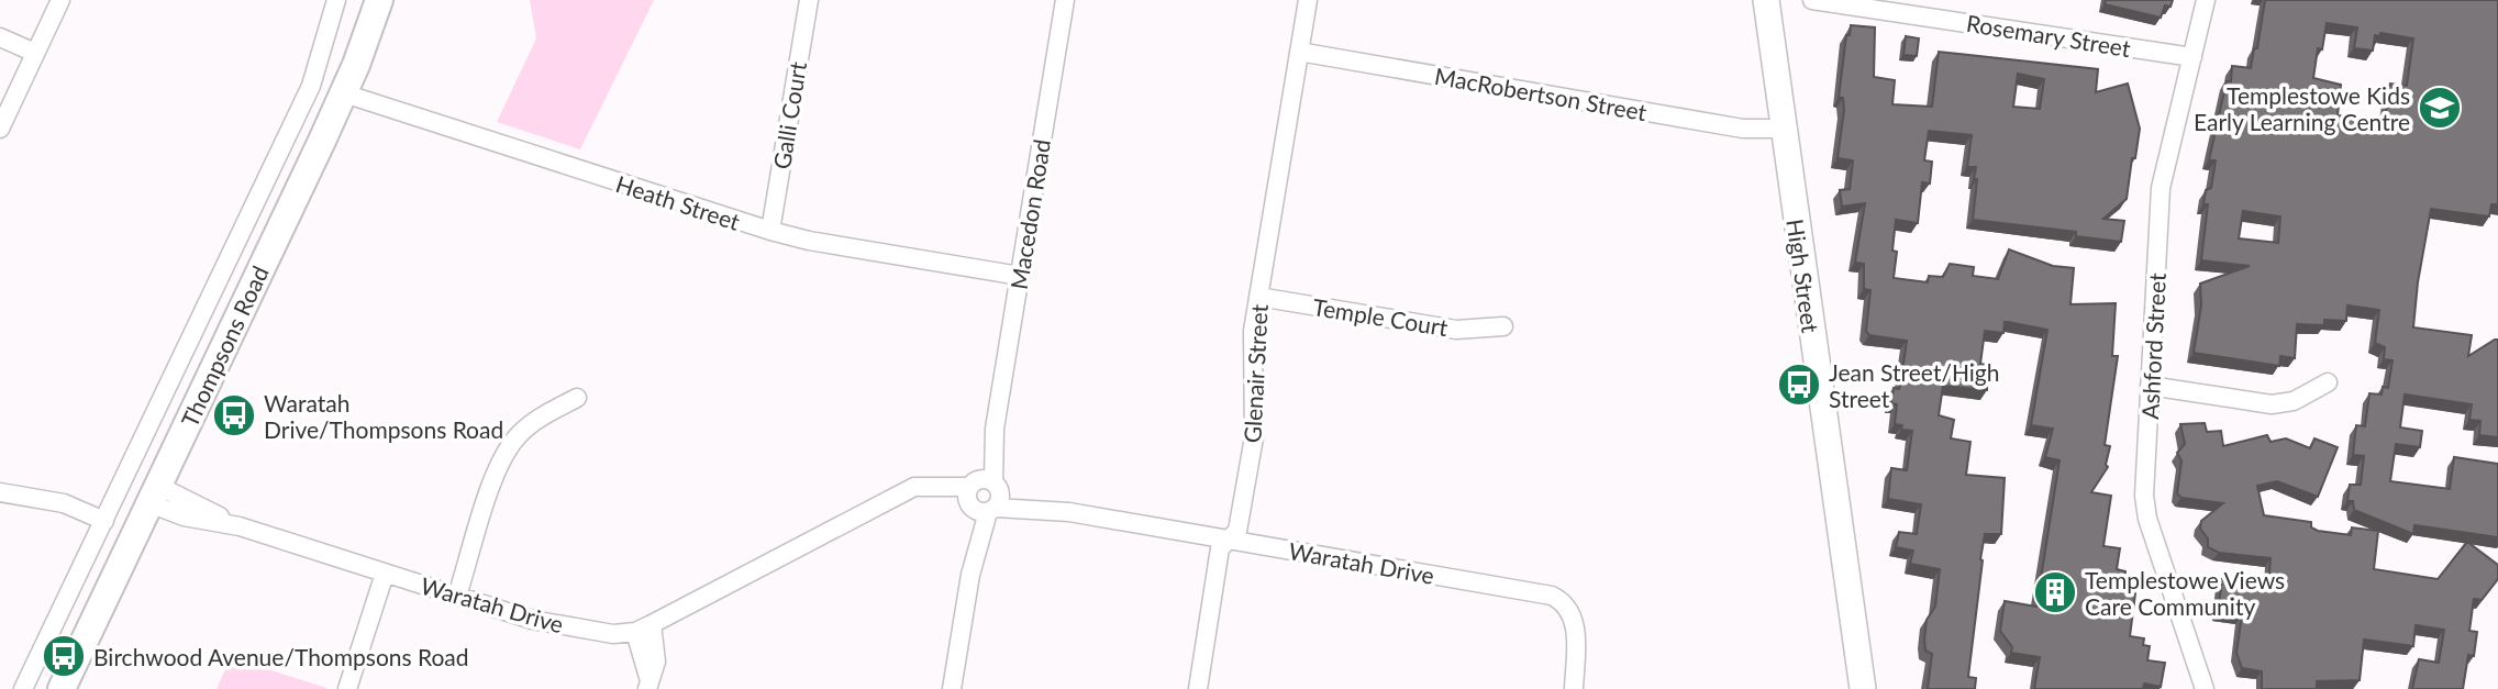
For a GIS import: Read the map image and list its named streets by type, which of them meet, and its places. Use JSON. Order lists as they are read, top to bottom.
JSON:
{
  "streets": {
    "main road": ["High Street", "Thompsons Road"],
    "street": [
      "Rosemary Street",
      "MacRobertson Street",
      "Galli Court",
      "Heath Street",
      "Macedon Road",
      "Temple Court",
      "Ashford Street",
      "Glenair Street",
      "Waratah Drive"
    ]
  },
  "crossings": [
    ["Rosemary Street", "Ashford Street"],
    ["MacRobertson Street", "High Street"],
    ["MacRobertson Street", "Glenair Street"],
    ["Galli Court", "Heath Street"],
    ["Heath Street", "Macedon Road"],
    ["Heath Street", "Thompsons Road"],
    ["Macedon Road", "Waratah Drive"],
    ["Temple Court", "Glenair Street"],
    ["Thompsons Road", "Waratah Drive"],
    ["Glenair Street", "Waratah Drive"]
  ],
  "places": {
    "school or university": ["Templestowe Kids Early Learning Centre"],
    "bus stop": ["Jean Street/High Street", "Waratah Drive/Thompsons Road", "Birchwood Avenue/Thompsons Road"],
    "building": ["Templestowe Views Care Community"]
  }
}
